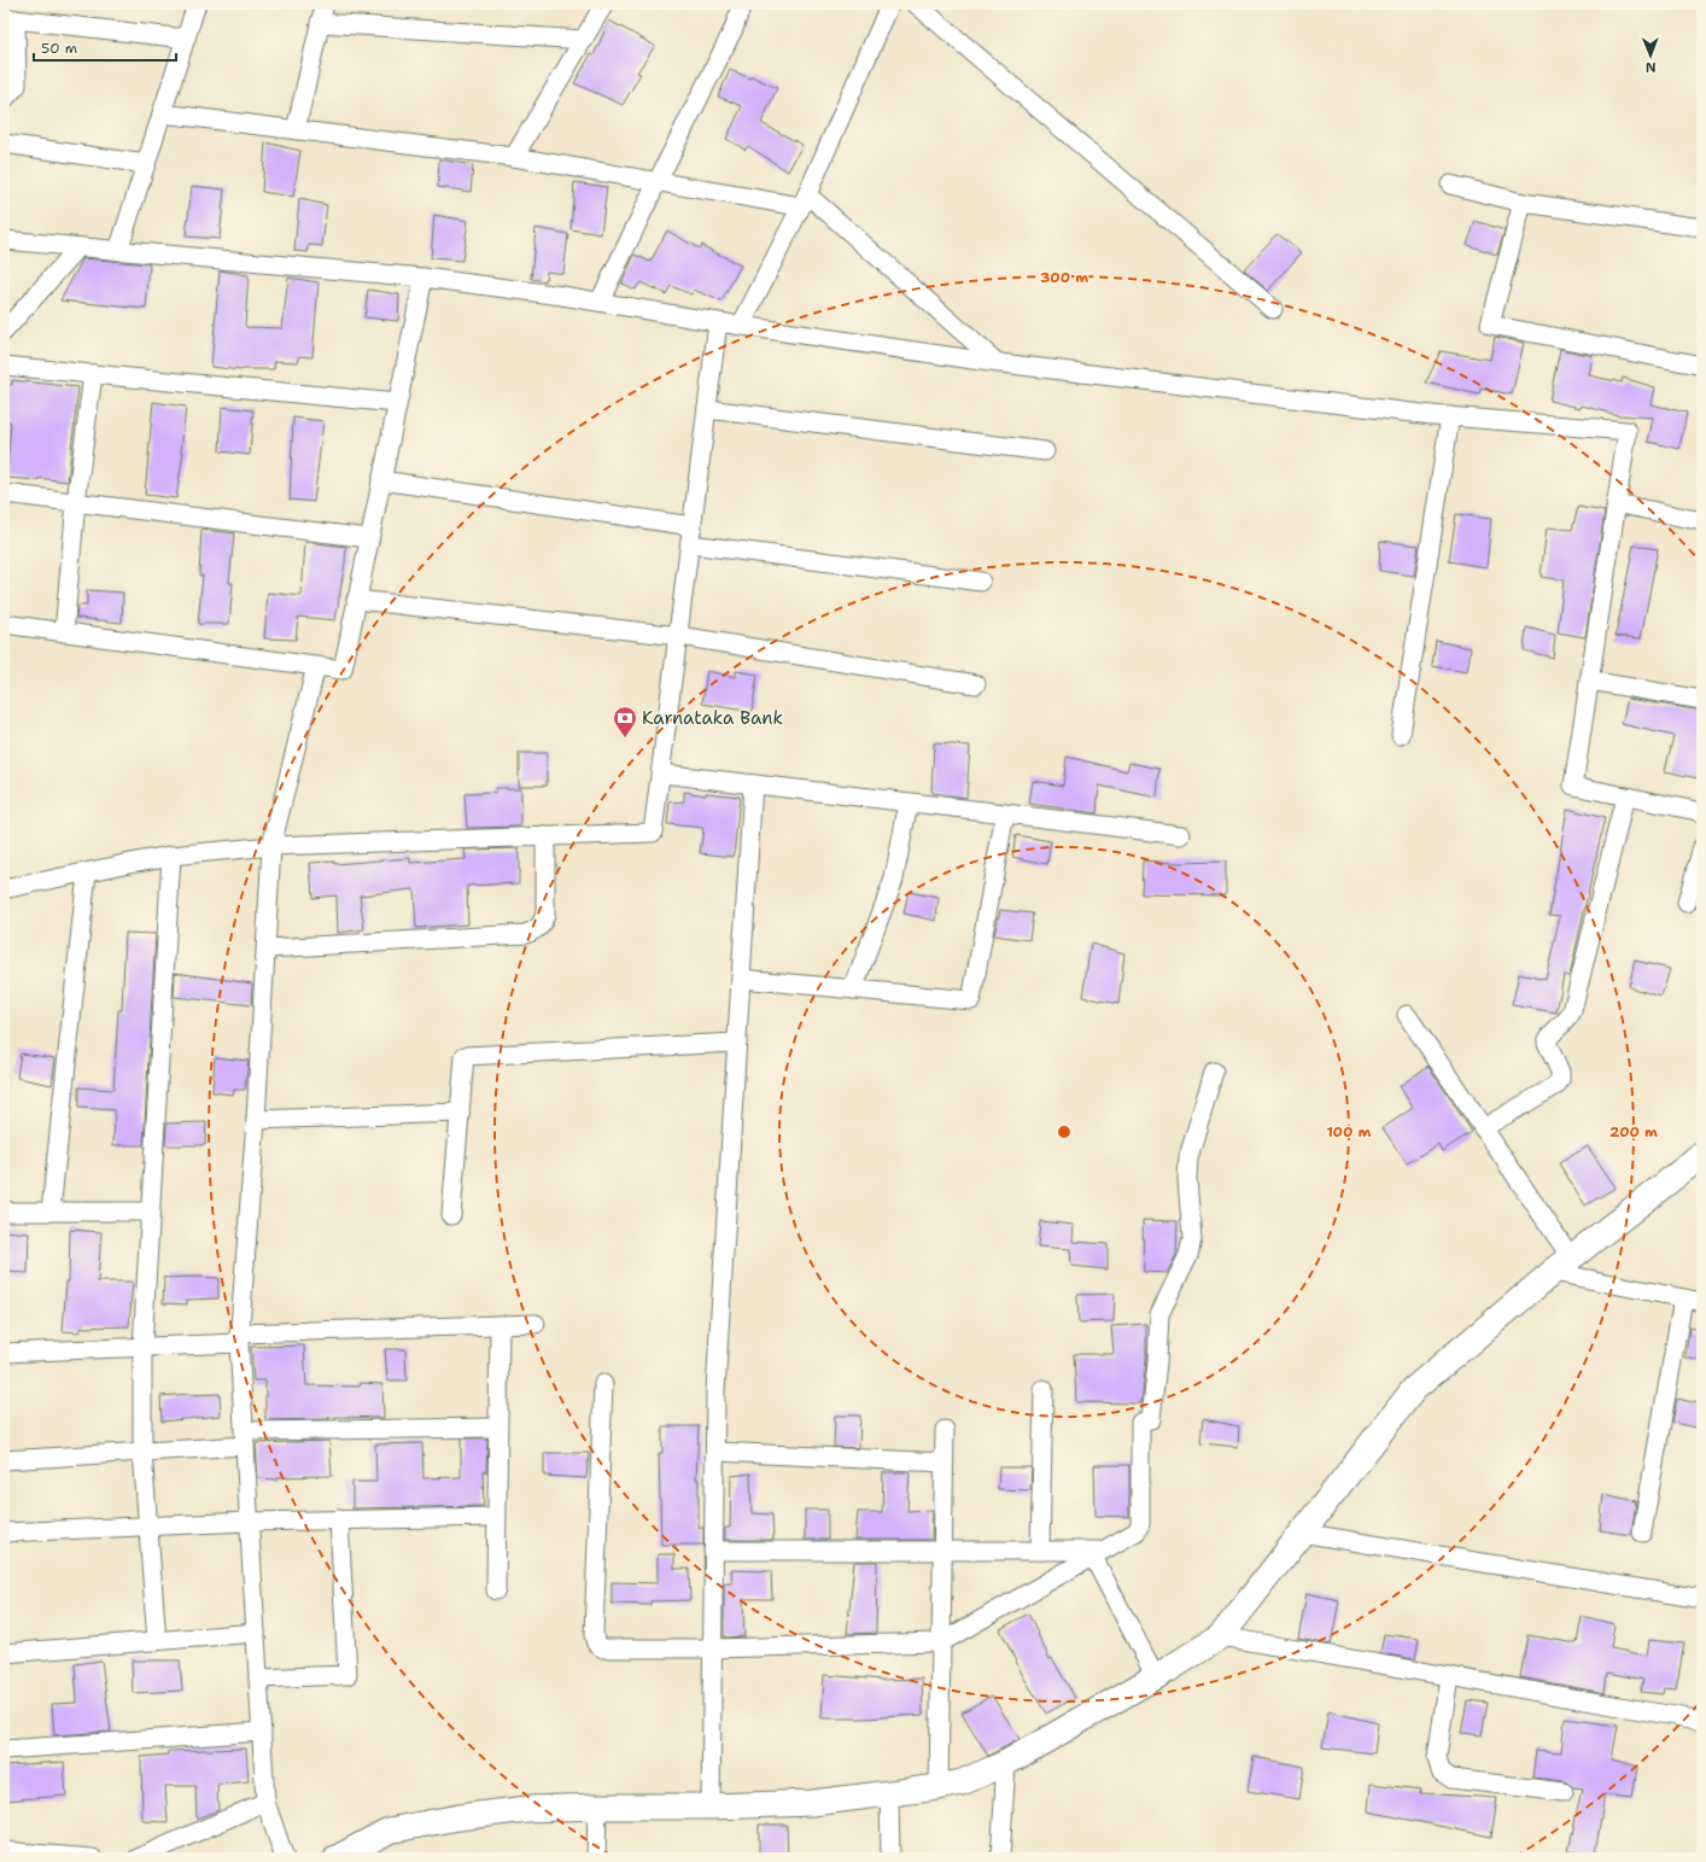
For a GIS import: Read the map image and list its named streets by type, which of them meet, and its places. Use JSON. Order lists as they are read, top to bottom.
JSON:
{
  "places": {
    "bank": ["Karnataka Bank"]
  },
  "scale_bar": "50 m",
  "north": "bottom",
  "rings": ["300 m", "100 m", "200 m"]
}
